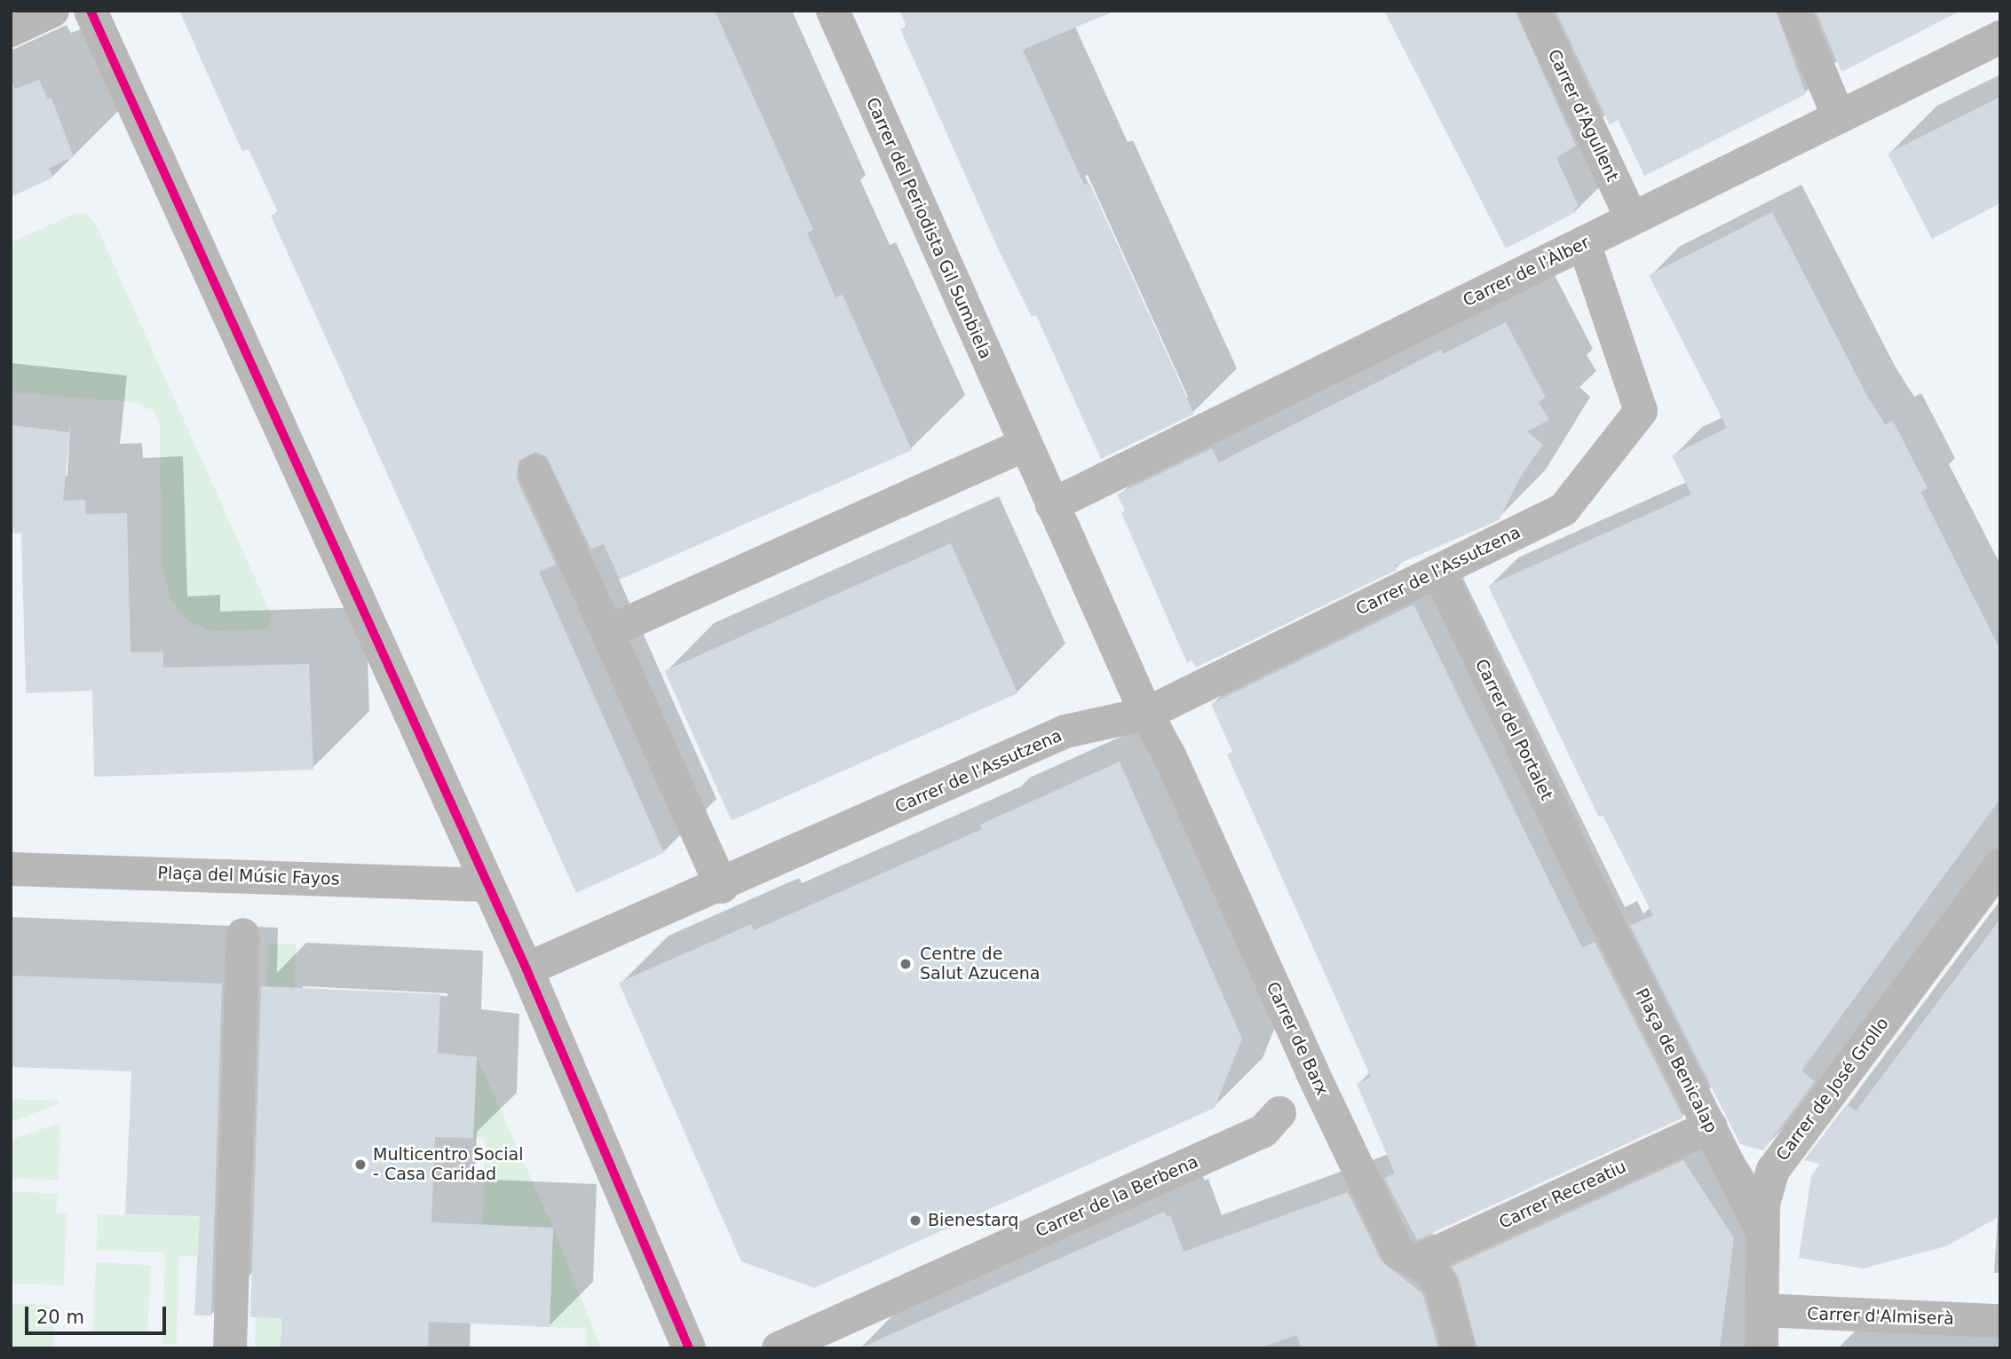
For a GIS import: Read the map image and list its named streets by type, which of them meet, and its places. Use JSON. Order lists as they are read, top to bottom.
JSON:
{
  "streets": {
    "street": [
      "Carrer d'Agullent",
      "Carrer del Periodista Gil Sumbiela",
      "Carrer de l'Àlber",
      "Carrer de l'Assutzena",
      "Carrer del Portalet",
      "Plaça del Músic Fayos",
      "Carrer de Barx",
      "Plaça de Benicalap",
      "Carrer de José Grollo",
      "Carrer Recreatiu",
      "Carrer de la Berbena",
      "Carrer d'Almiserà"
    ]
  },
  "crossings": [
    ["Carrer d'Agullent", "Carrer de l'Àlber"],
    ["Carrer del Periodista Gil Sumbiela", "Carrer de l'Àlber"],
    ["Carrer del Periodista Gil Sumbiela", "Carrer de l'Assutzena"],
    ["Carrer del Periodista Gil Sumbiela", "Carrer de Barx"],
    ["Carrer de l'Àlber", "Carrer de l'Assutzena"],
    ["Carrer de l'Assutzena", "Carrer del Portalet"],
    ["Carrer de l'Assutzena", "Carrer de Barx"],
    ["Carrer del Portalet", "Plaça de Benicalap"],
    ["Carrer de Barx", "Carrer Recreatiu"],
    ["Plaça de Benicalap", "Carrer de José Grollo"],
    ["Plaça de Benicalap", "Carrer Recreatiu"],
    ["Carrer de José Grollo", "Carrer d'Almiserà"]
  ],
  "places": ["Centre de Salut Azucena", "Multicentro Social - Casa Caridad", "Bienestarq"],
  "scale_bar": "20 m"
}
